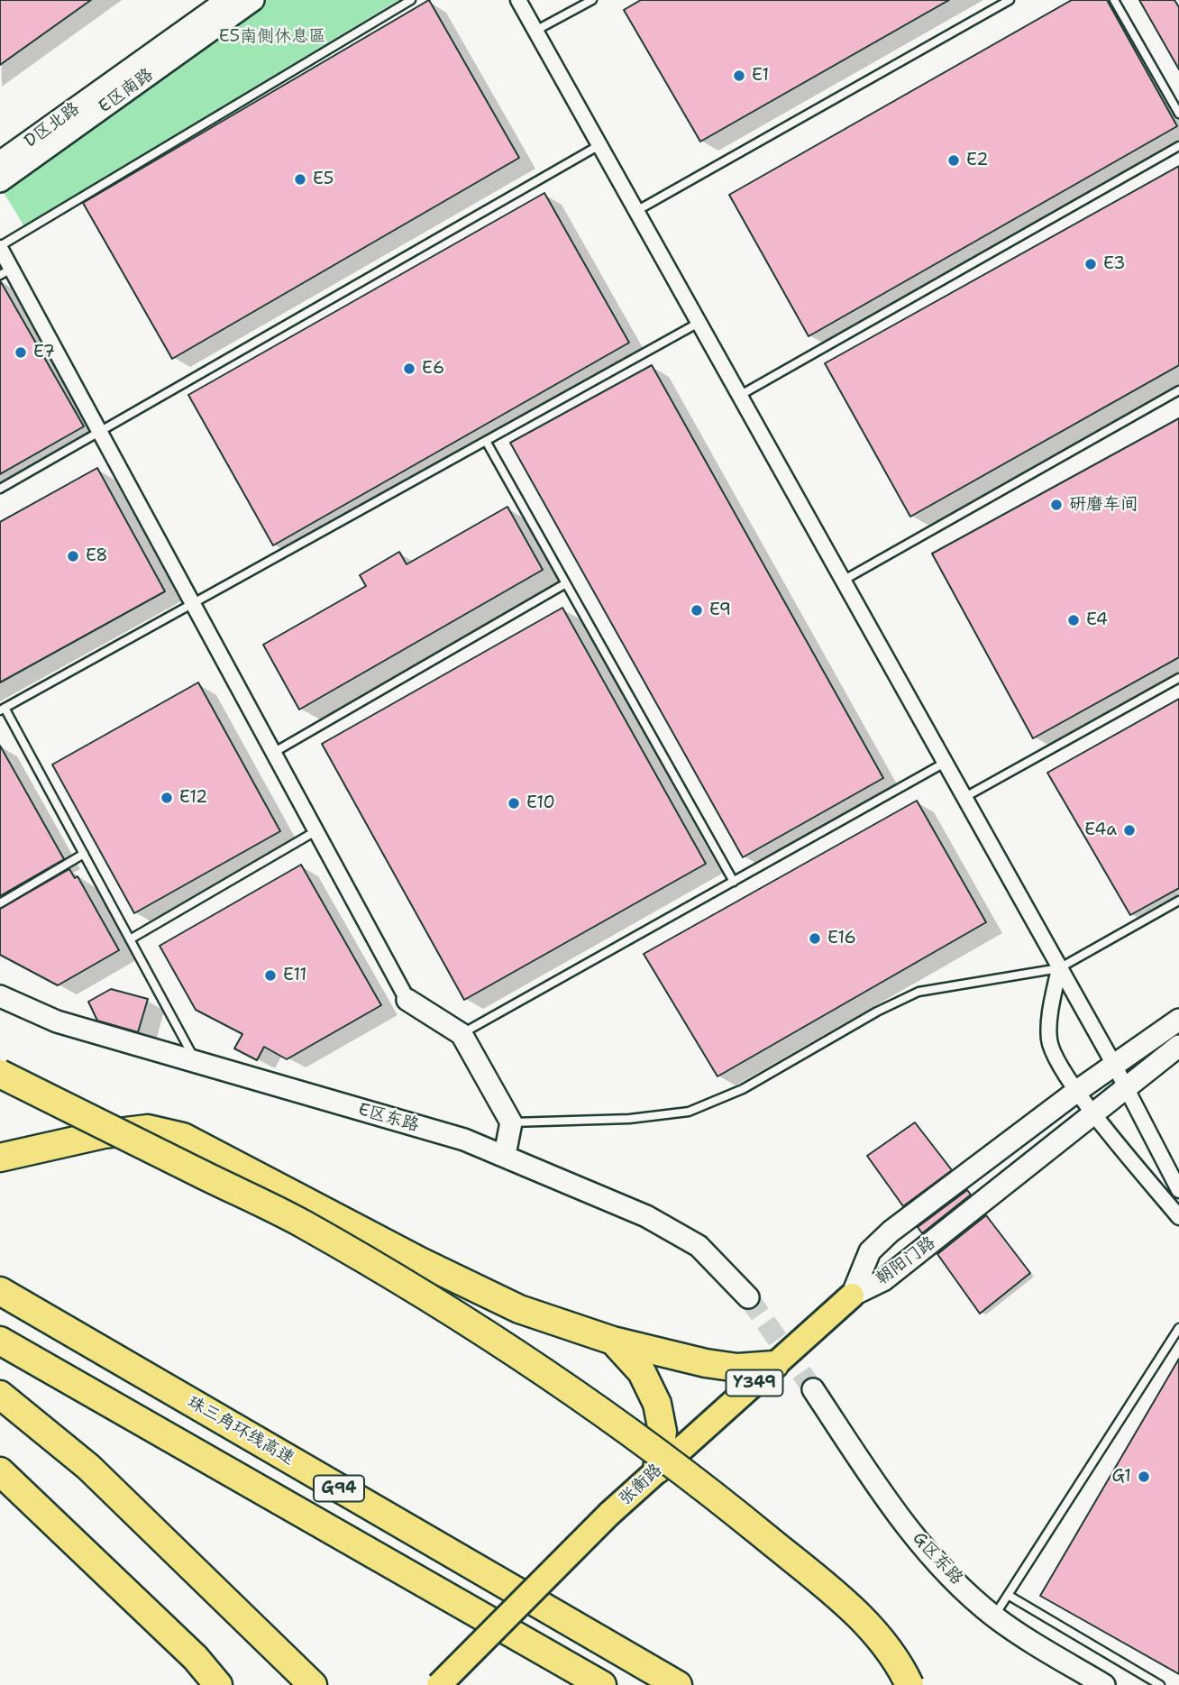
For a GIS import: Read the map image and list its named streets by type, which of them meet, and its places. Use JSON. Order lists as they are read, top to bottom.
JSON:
{
  "streets": {
    "highway": ["珠三角环线高速", "G94"],
    "main road": ["Y349", "张衡路"],
    "street": [
      "E区南路",
      "D区北路",
      "E区东路",
      "朝阳门路",
      "G区东路"
    ]
  },
  "crossings": [
    ["朝阳门路", "张衡路"]
  ],
  "parks": ["E5南側休息區"],
  "places": [
    "E1",
    "E2",
    "E5",
    "E3",
    "E7",
    "E6",
    "研磨车间",
    "E8",
    "E9",
    "E4",
    "E12",
    "E10",
    "E4a",
    "E16",
    "E11",
    "G1"
  ]
}
